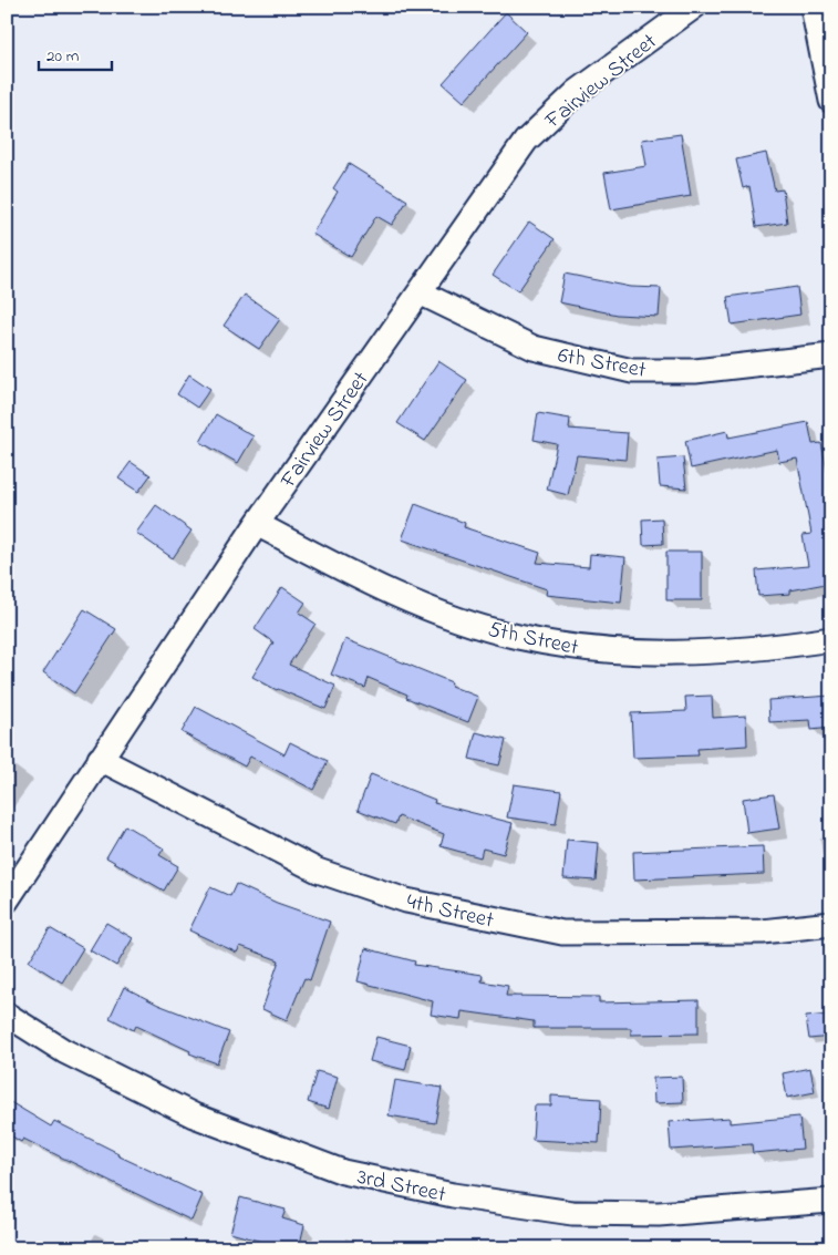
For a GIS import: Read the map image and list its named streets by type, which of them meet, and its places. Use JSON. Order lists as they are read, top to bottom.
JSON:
{
  "streets": {
    "street": [
      "Fairview Street",
      "6th Street",
      "5th Street",
      "4th Street",
      "3rd Street"
    ]
  },
  "crossings": [
    ["Fairview Street", "6th Street"],
    ["Fairview Street", "5th Street"],
    ["Fairview Street", "4th Street"]
  ],
  "scale_bar": "20 m"
}
